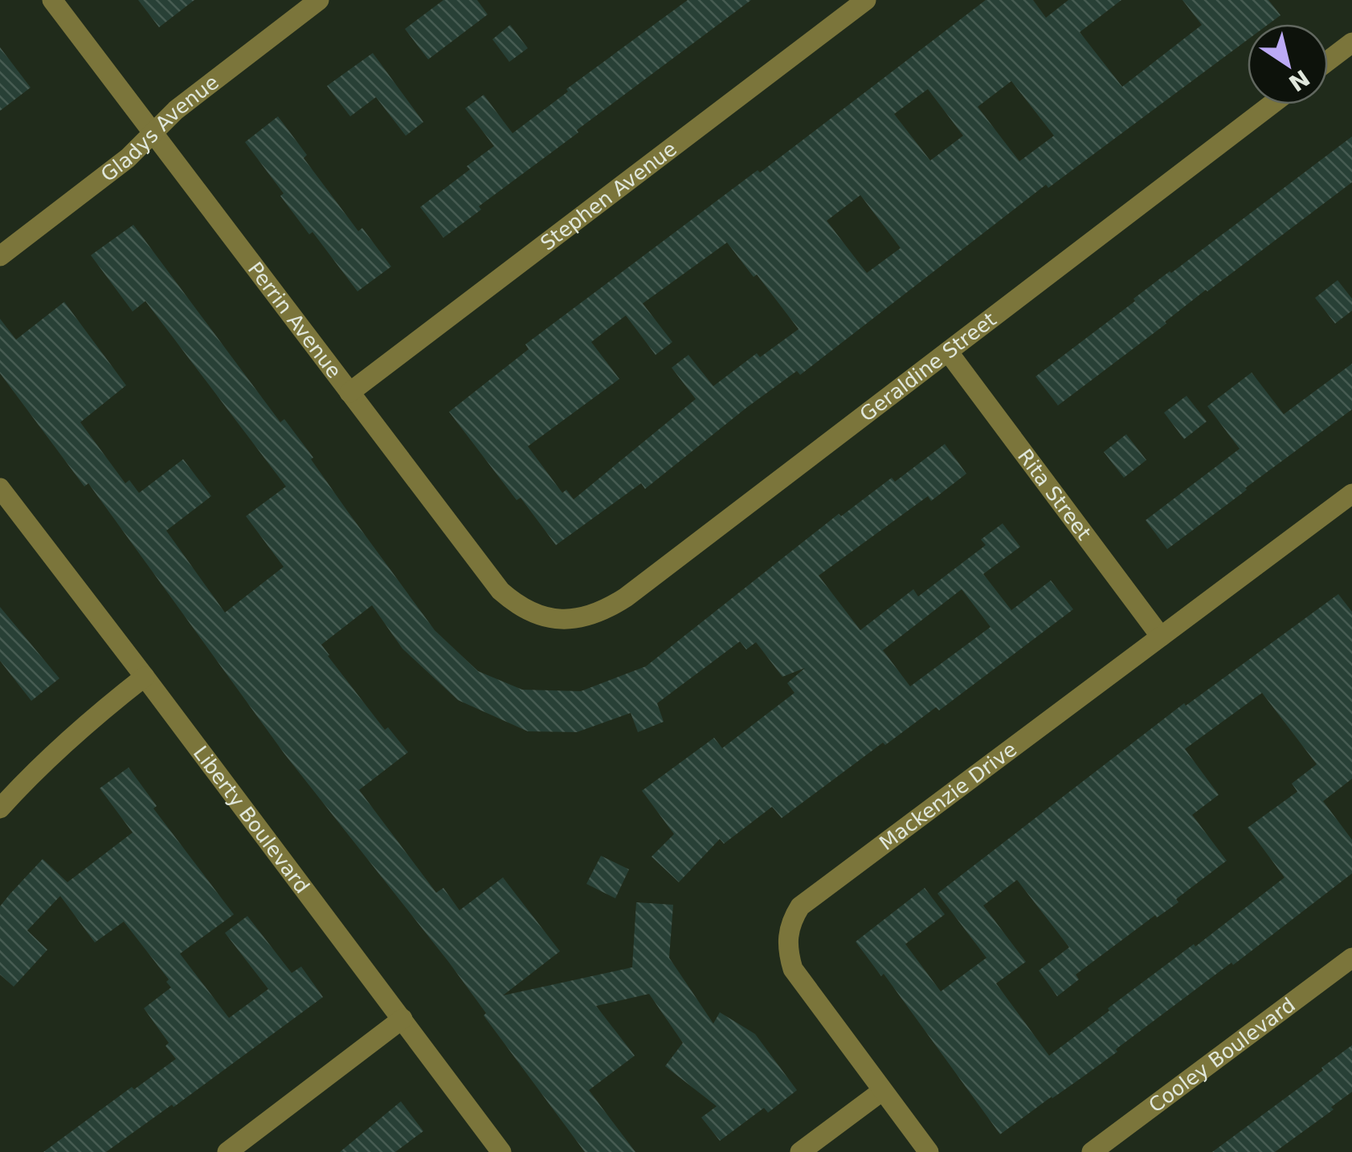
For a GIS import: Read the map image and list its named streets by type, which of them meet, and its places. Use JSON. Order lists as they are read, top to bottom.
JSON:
{
  "streets": {
    "street": [
      "Gladys Avenue",
      "Stephen Avenue",
      "Perrin Avenue",
      "Geraldine Street",
      "Rita Street",
      "Mackenzie Drive",
      "Liberty Boulevard",
      "Cooley Boulevard"
    ]
  },
  "crossings": [
    ["Gladys Avenue", "Perrin Avenue"],
    ["Stephen Avenue", "Perrin Avenue"],
    ["Perrin Avenue", "Geraldine Street"],
    ["Geraldine Street", "Rita Street"],
    ["Rita Street", "Mackenzie Drive"]
  ],
  "north": "bottom right"
}
